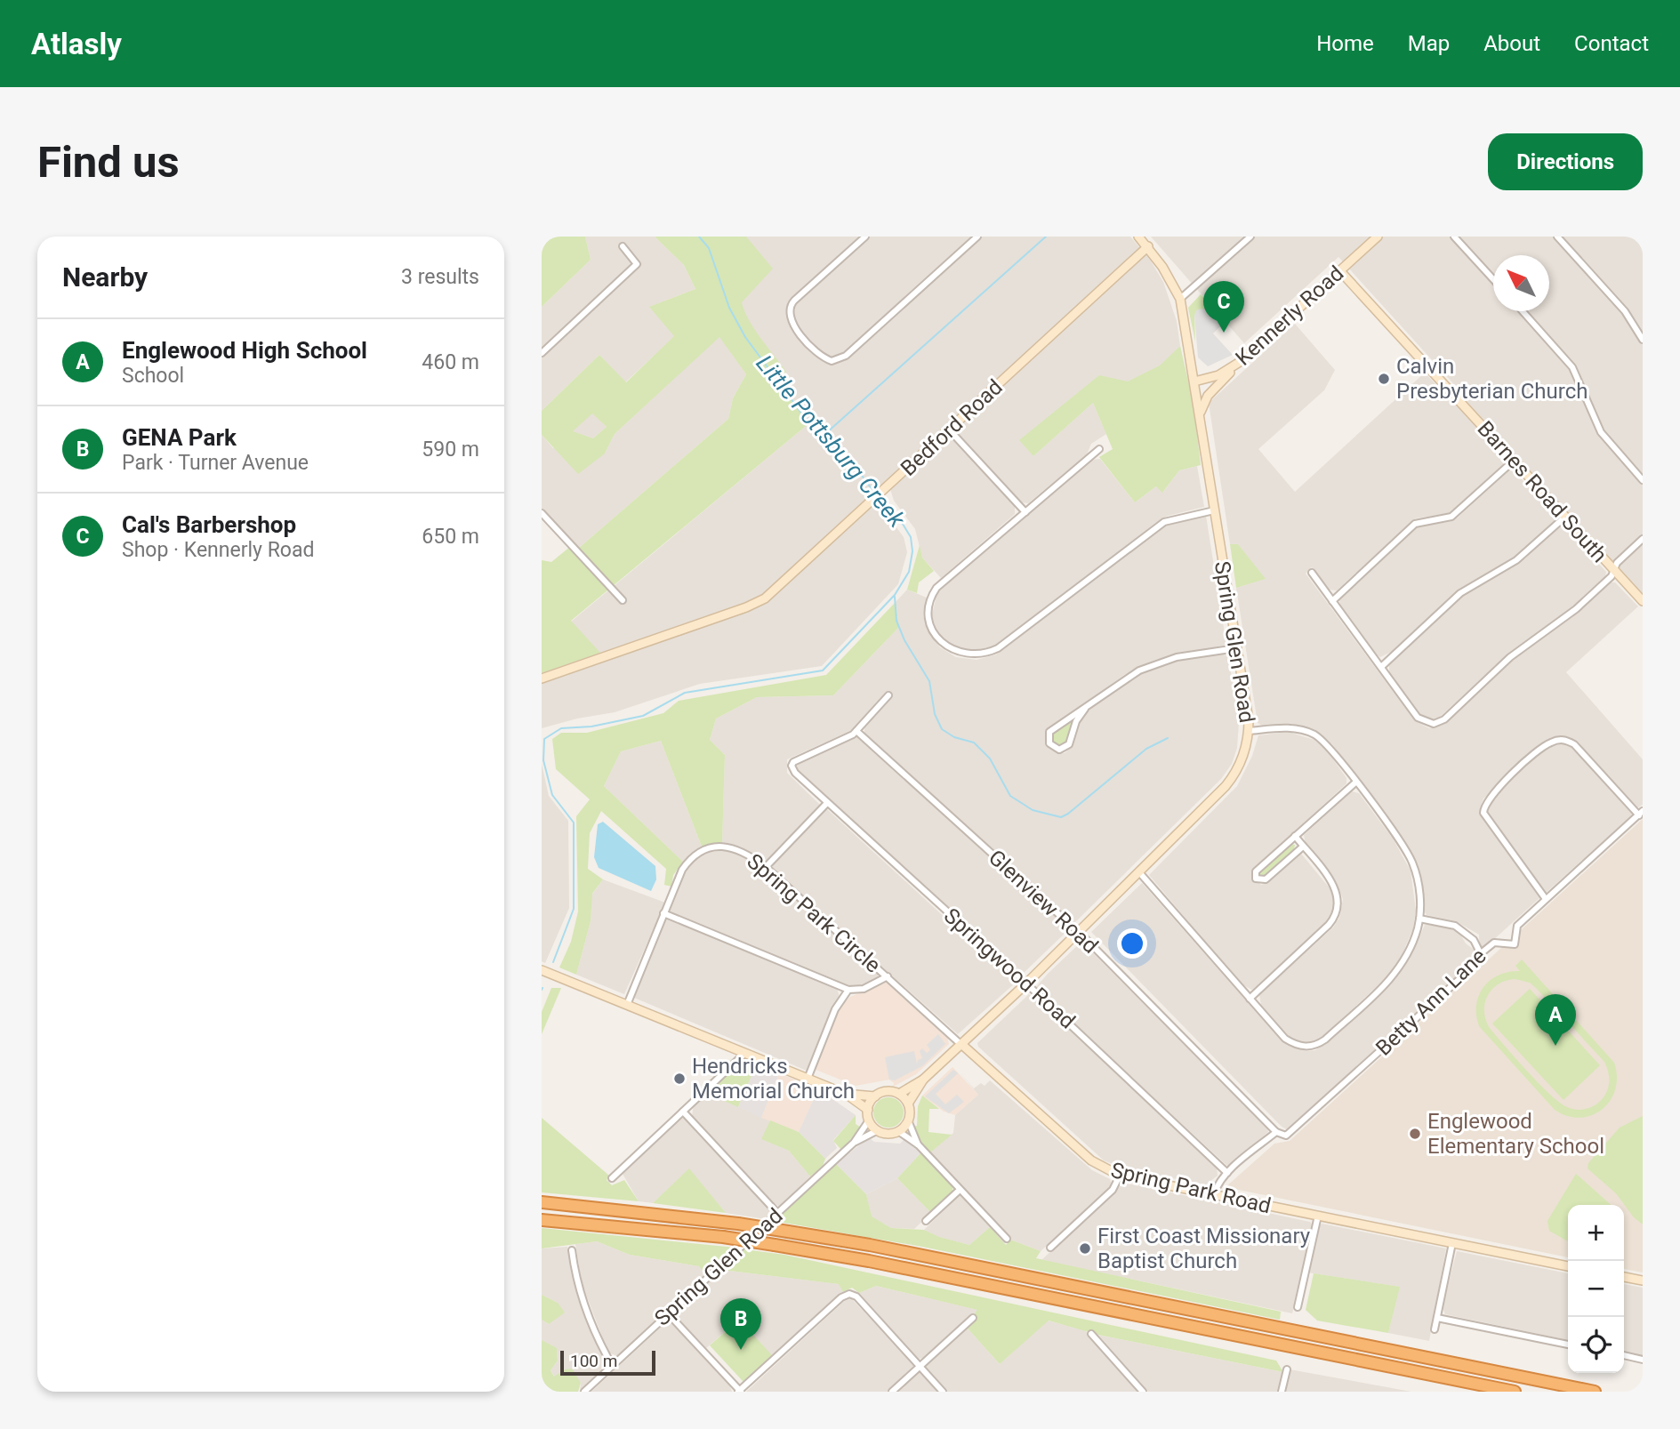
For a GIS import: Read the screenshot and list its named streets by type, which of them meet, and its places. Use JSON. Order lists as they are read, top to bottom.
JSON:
{
  "streets": {
    "street": [
      "Kennerly Road",
      "Bedford Road",
      "Barnes Road South",
      "Spring Glen Road",
      "Glenview Road",
      "Spring Park Circle",
      "Springwood Road",
      "Betty Ann Lane",
      "Spring Park Road"
    ]
  },
  "crossings": [
    ["Kennerly Road", "Barnes Road South"],
    ["Kennerly Road", "Spring Glen Road"],
    ["Bedford Road", "Spring Glen Road"],
    ["Spring Glen Road", "Glenview Road"],
    ["Spring Glen Road", "Spring Park Circle"],
    ["Spring Glen Road", "Springwood Road"],
    ["Spring Glen Road", "Spring Park Road"],
    ["Glenview Road", "Springwood Road"],
    ["Glenview Road", "Betty Ann Lane"],
    ["Spring Park Circle", "Spring Park Road"],
    ["Springwood Road", "Betty Ann Lane"],
    ["Betty Ann Lane", "Spring Park Road"]
  ],
  "water": ["Little Pottsburg Creek"],
  "places": [
    "Calvin Presbyterian Church",
    "Hendricks Memorial Church",
    "Englewood Elementary School",
    "First Coast Missionary Baptist Church"
  ],
  "scale_bar": "100 m",
  "north": "top left",
  "page": {
    "header": "Atlasly",
    "nav": [
      "Home",
      "Map",
      "About",
      "Contact"
    ],
    "buttons": "Directions",
    "title": "Find us",
    "heading": ["Nearby", "3 results"],
    "pins": ["C", "A", "B"],
    "list": [
      {
        "mark": "A",
        "name": "Englewood High School",
        "note": "School",
        "value": "460 m"
      },
      {
        "mark": "B",
        "name": "GENA Park",
        "note": "Park · Turner Avenue",
        "value": "590 m"
      },
      {
        "mark": "C",
        "name": "Cal's Barbershop",
        "note": "Shop · Kennerly Road",
        "value": "650 m"
      }
    ],
    "map_buttons": ["+", "−"],
    "scale": "100 m"
  }
}
